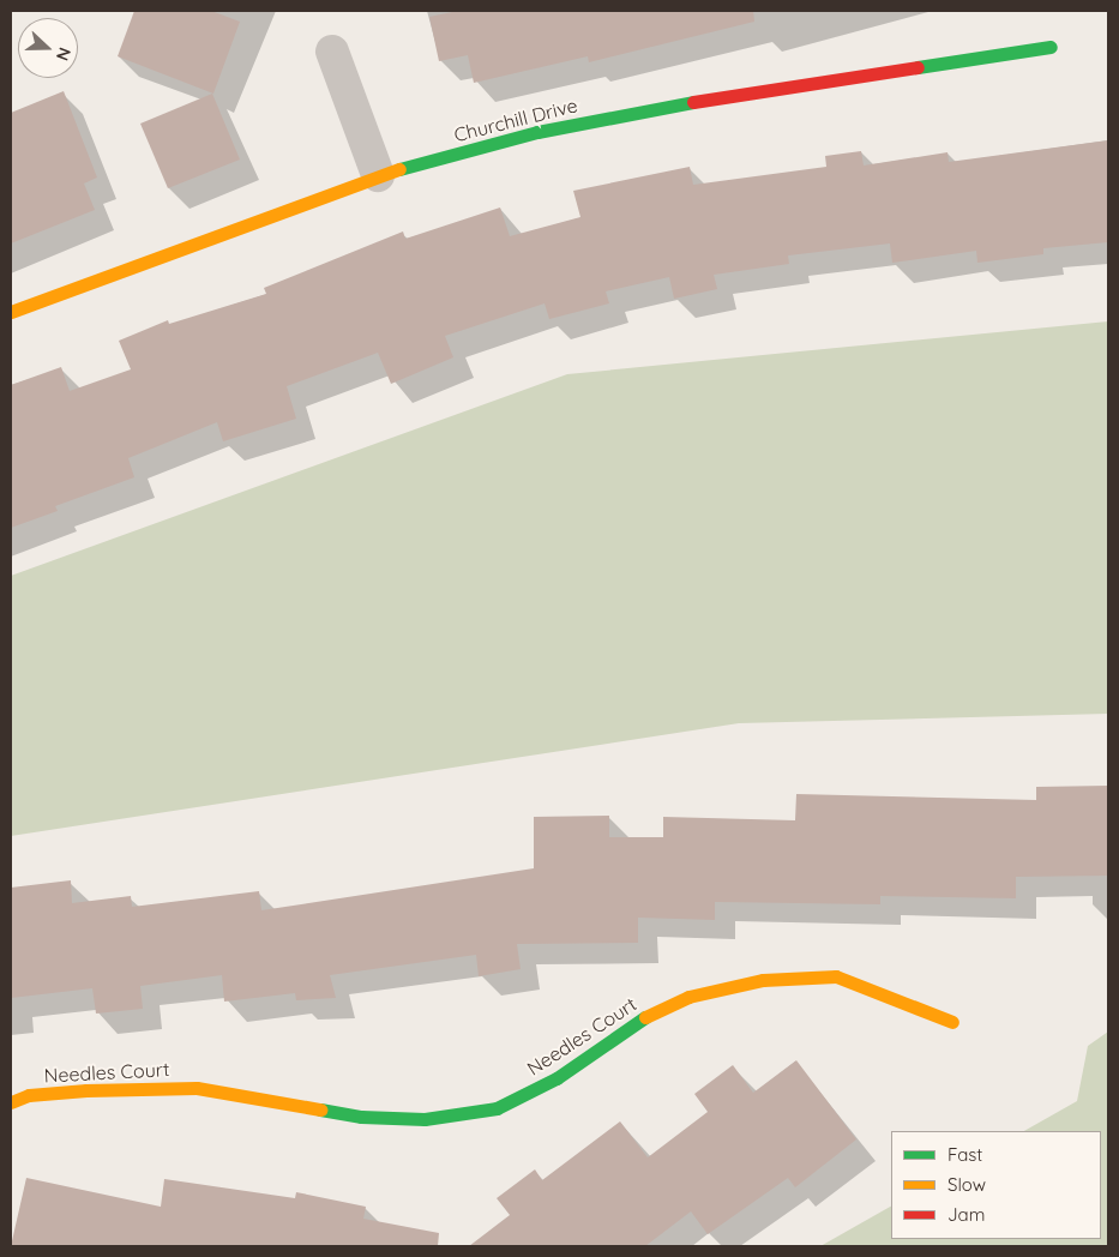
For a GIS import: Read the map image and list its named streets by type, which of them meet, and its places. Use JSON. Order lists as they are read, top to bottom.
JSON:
{
  "streets": {
    "street": ["Churchill Drive", "Needles Court"]
  },
  "legend": ["Fast", "Slow", "Jam"],
  "north": "right"
}
